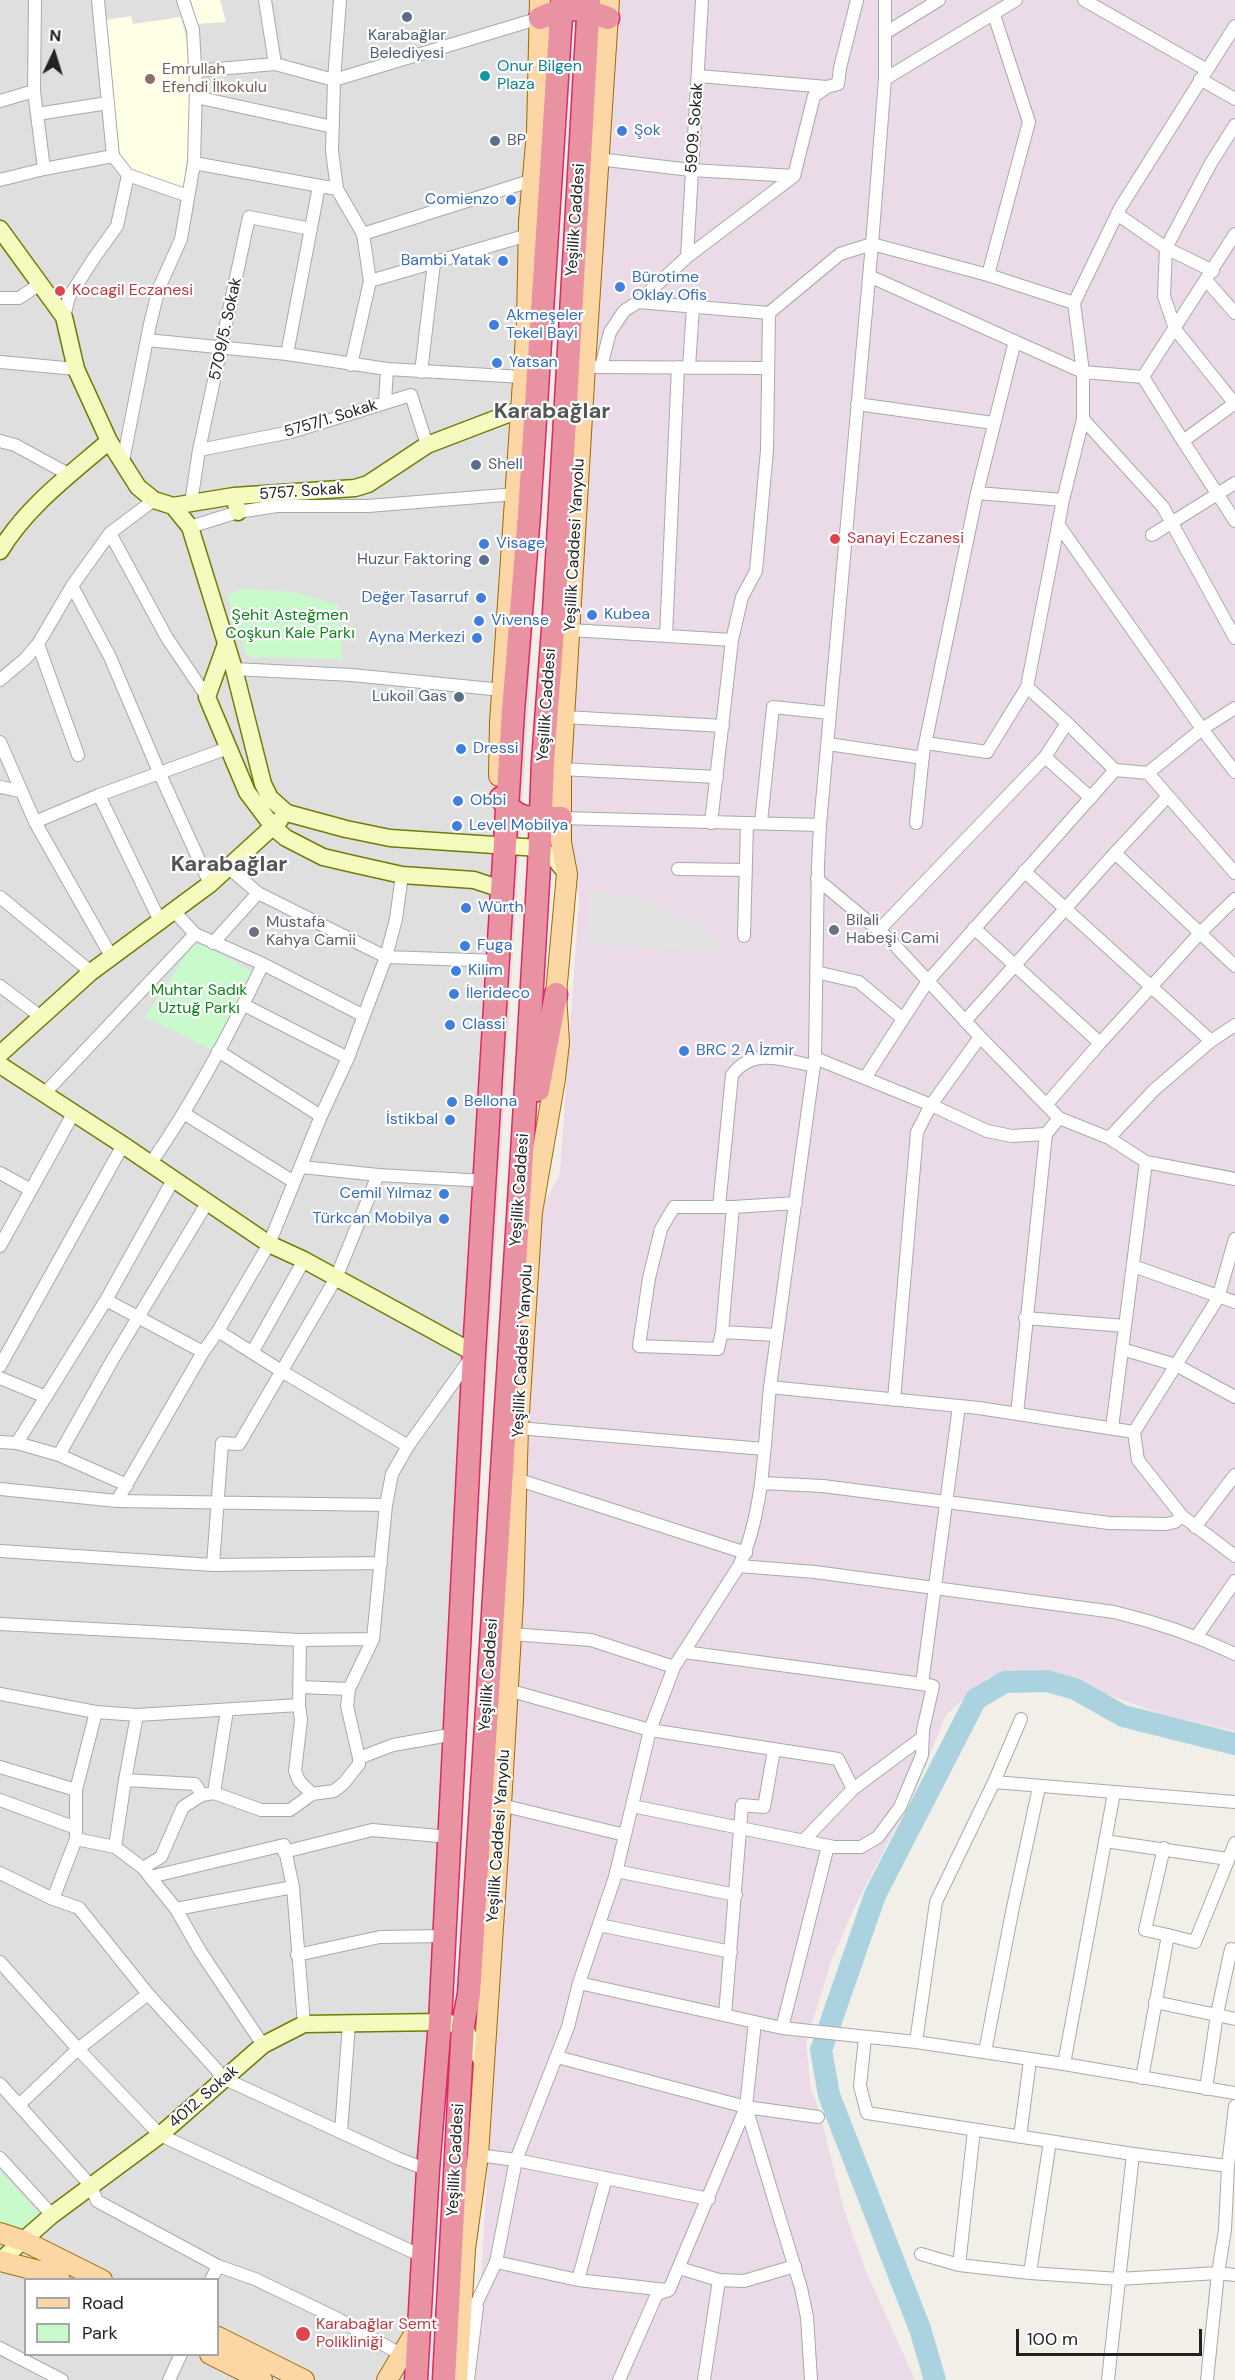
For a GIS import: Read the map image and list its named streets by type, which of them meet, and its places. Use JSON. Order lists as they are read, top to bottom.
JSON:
{
  "streets": {
    "highway": ["Yeşillik Caddesi"],
    "main road": ["5757. Sokak", "Yeşillik Caddesi Yanyolu", "4012. Sokak"],
    "street": ["5909. Sokak", "5709/5. Sokak", "5757/1. Sokak"]
  },
  "crossings": [
    ["Yeşillik Caddesi", "Yeşillik Caddesi Yanyolu"],
    ["Yeşillik Caddesi", "4012. Sokak"],
    ["5709/5. Sokak", "5757/1. Sokak"],
    ["5709/5. Sokak", "5757. Sokak"],
    ["5757/1. Sokak", "5757. Sokak"]
  ],
  "districts": ["Karabağlar", "Karabağlar"],
  "parks": ["Şehit Asteğmen Coşkun Kale Parkı", "Muhtar Sadık Uztuğ Parkı"],
  "places": [
    "Karabağlar Belediyesi",
    "Onur Bilgen Plaza",
    "Emrullah Efendi İlkokulu",
    "Şok",
    "BP",
    "Comienzo",
    "Bambi Yatak",
    "Bürotime Oklay Ofis",
    "Kocagil Eczanesi",
    "Akmeşeler Tekel Bayi",
    "Yatsan",
    "Shell",
    "Sanayi Eczanesi",
    "Visage",
    "Huzur Faktoring",
    "Değer Tasarruf",
    "Kubea",
    "Vivense",
    "Ayna Merkezi",
    "Lukoil Gas",
    "Dressi",
    "Obbi",
    "Level Mobilya",
    "Würth",
    "Bilali Habeşi Cami",
    "Mustafa Kahya Camii",
    "Fuga",
    "Kilim",
    "İlerideco",
    "Classi",
    "BRC 2 A İzmir",
    "Bellona",
    "İstikbal",
    "Cemil Yılmaz",
    "Türkcan Mobilya",
    "Karabağlar Semt Polikliniği"
  ],
  "legend": ["Road", "Park"],
  "scale_bar": "100 m",
  "north": "top"
}
